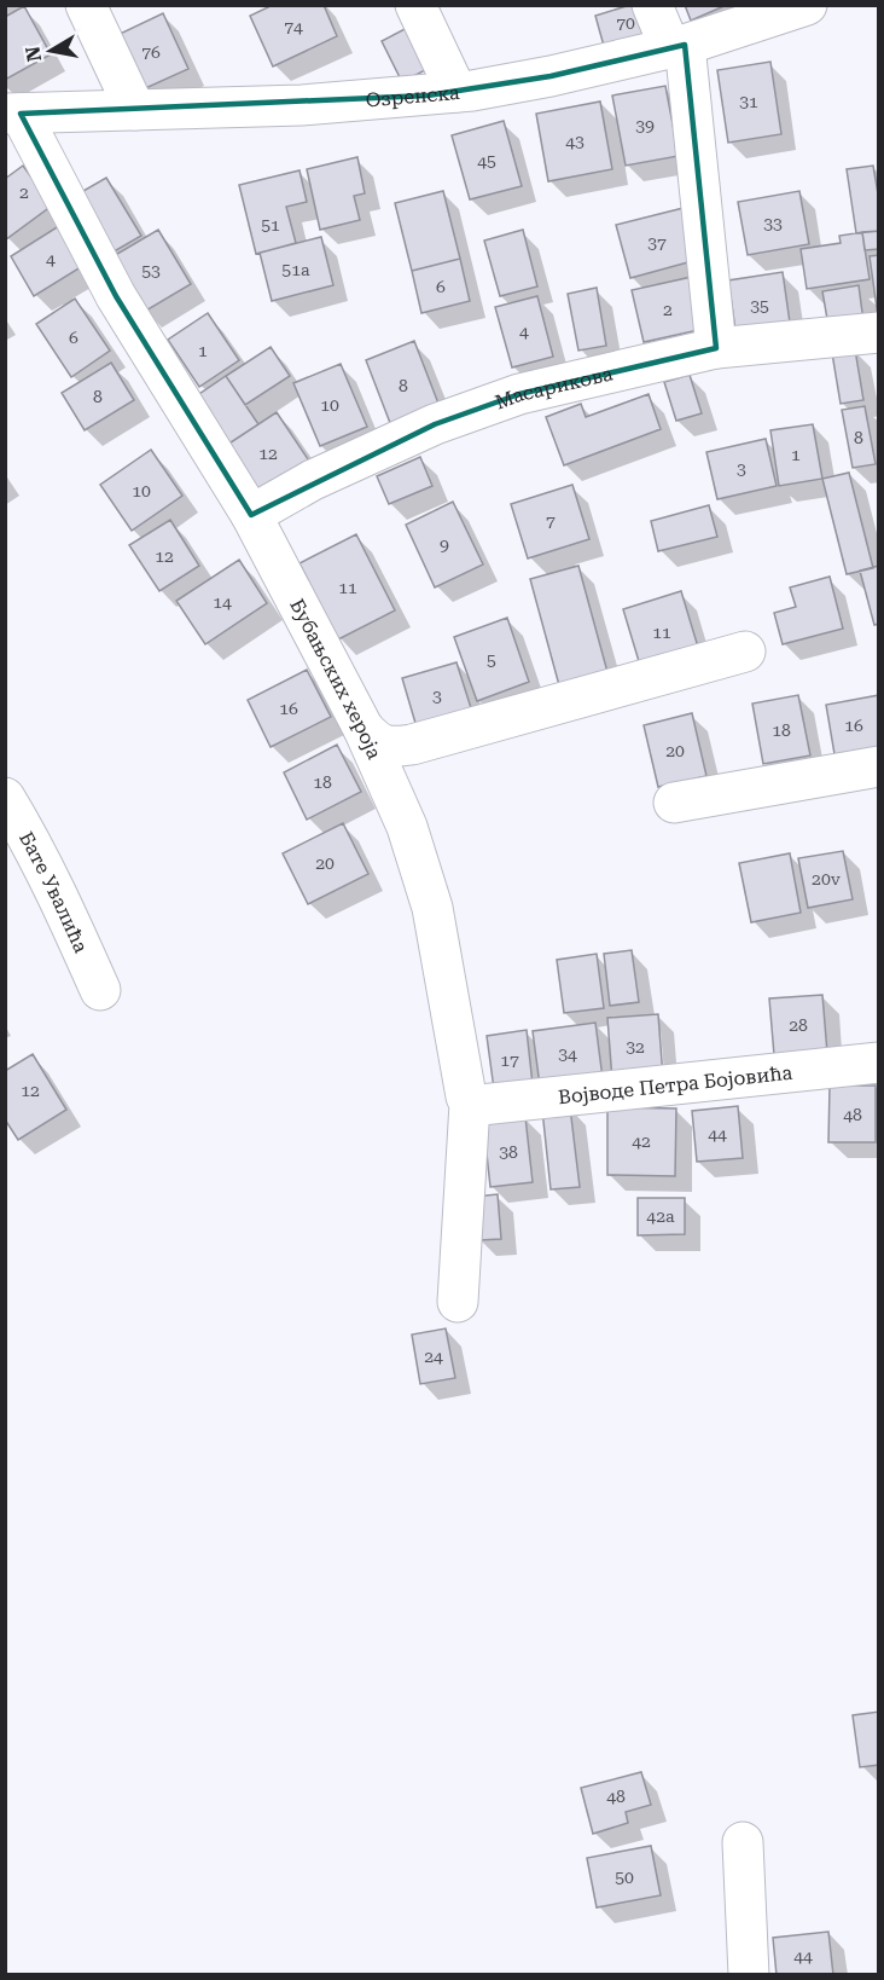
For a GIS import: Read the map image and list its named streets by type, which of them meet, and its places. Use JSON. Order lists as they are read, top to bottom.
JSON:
{
  "streets": {
    "street": [
      "Озренска",
      "Масарикова",
      "Бубањских хероја",
      "Бате Увалића",
      "Војводе Петра Бојовића"
    ]
  },
  "crossings": [
    ["Озренска", "Бубањских хероја"],
    ["Масарикова", "Бубањских хероја"],
    ["Бубањских хероја", "Војводе Петра Бојовића"]
  ],
  "house_numbers": [
    "70",
    "74",
    "76",
    "31",
    "39",
    "43",
    "45",
    "2",
    "33",
    "51",
    "37",
    "4",
    "51a",
    "53",
    "6",
    "35",
    "2",
    "4",
    "6",
    "1",
    "8",
    "8",
    "10",
    "8",
    "12",
    "1",
    "3",
    "10",
    "7",
    "9",
    "12",
    "11",
    "14",
    "11",
    "5",
    "3",
    "16",
    "16",
    "18",
    "20",
    "18",
    "20",
    "20v",
    "28",
    "32",
    "34",
    "17",
    "12",
    "48",
    "44",
    "42",
    "38",
    "42a",
    "24",
    "48",
    "50",
    "44"
  ],
  "north": "left"
}
